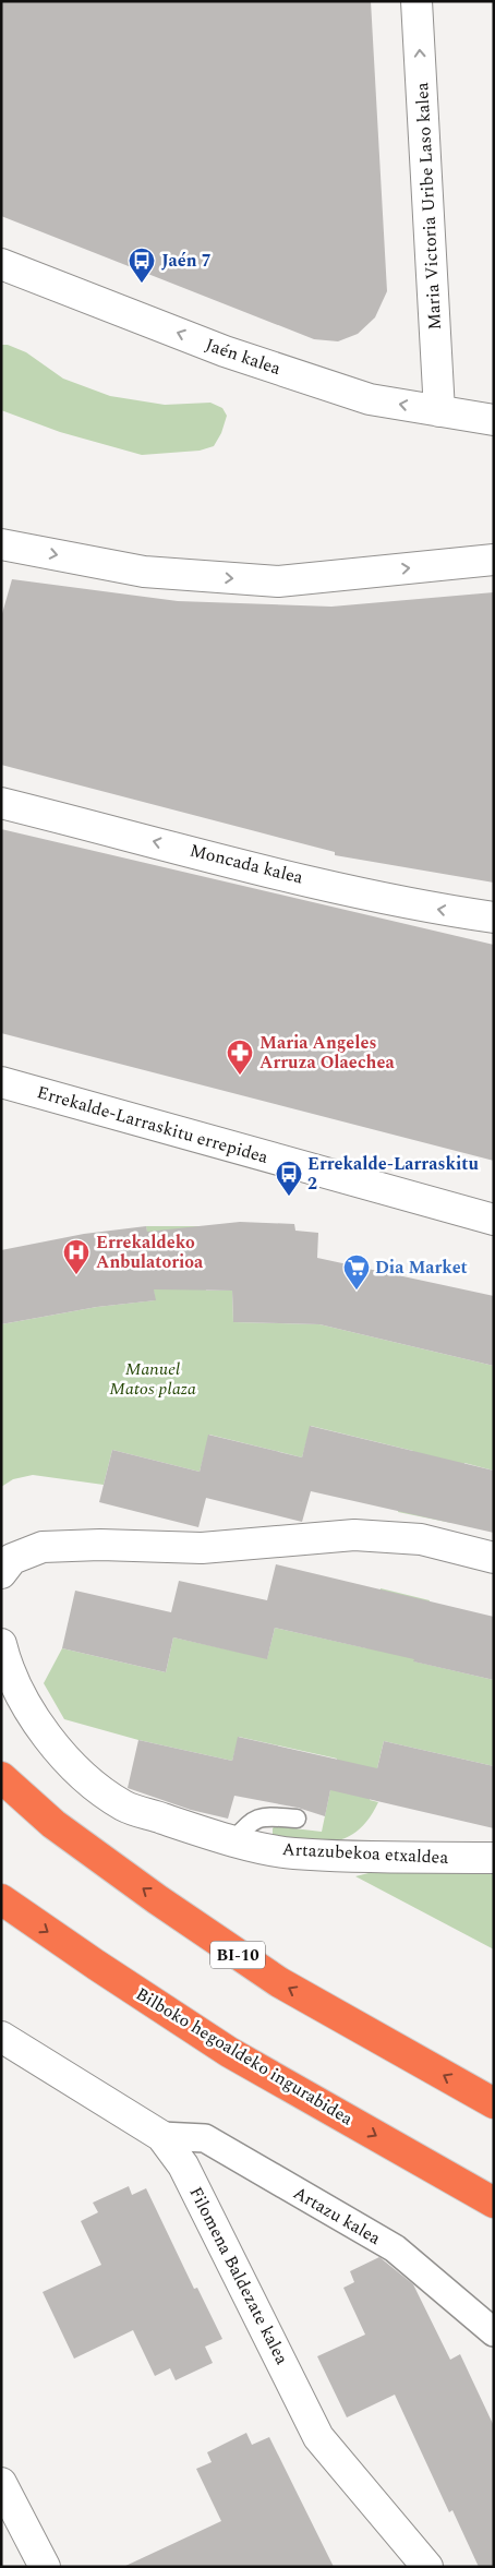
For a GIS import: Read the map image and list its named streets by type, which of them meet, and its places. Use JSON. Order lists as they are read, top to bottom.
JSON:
{
  "streets": {
    "highway": ["BI-10", "Bilboko hegoaldeko ingurabidea"],
    "street": [
      "Maria Victoria Uribe Laso kalea",
      "Jaén kalea",
      "Moncada kalea",
      "Errekalde-Larraskitu errepidea",
      "Artazubekoa etxaldea",
      "Artazu kalea",
      "Filomena Baldezate kalea"
    ]
  },
  "crossings": [
    ["Maria Victoria Uribe Laso kalea", "Jaén kalea"],
    ["Artazu kalea", "Filomena Baldezate kalea"]
  ],
  "one_way": ["Maria Victoria Uribe Laso kalea", "Moncada kalea"],
  "parks": ["Manuel Matos plaza"],
  "places": {
    "bus stop": ["Jaén 7", "Errekalde-Larraskitu 2"],
    "pharmacy": ["Maria Angeles Arruza Olaechea"],
    "hospital": ["Errekaldeko Anbulatorioa"],
    "supermarket": ["Dia Market"]
  }
}
